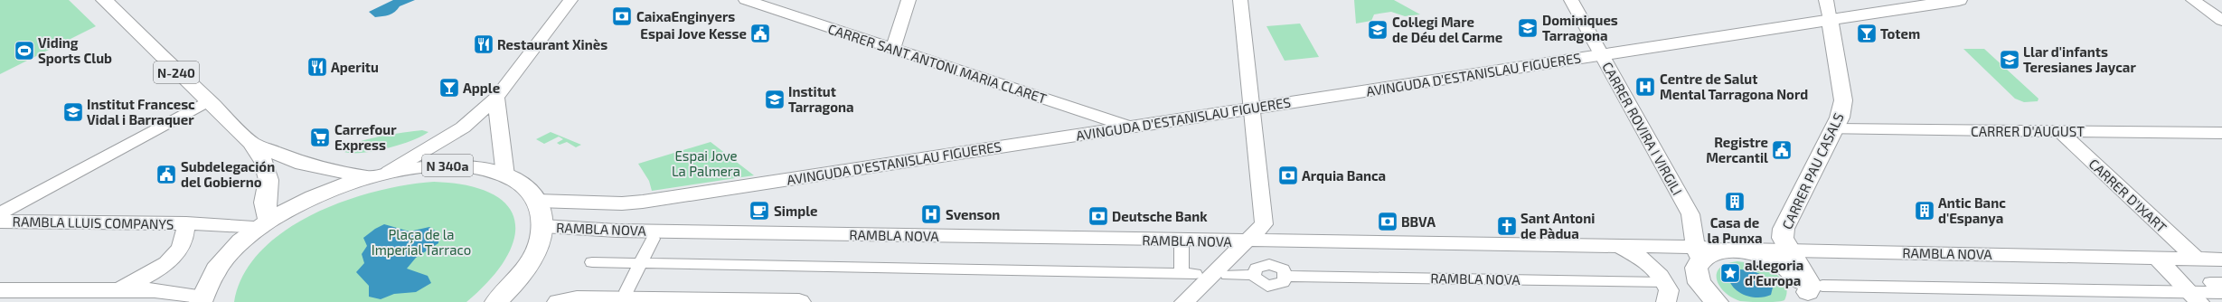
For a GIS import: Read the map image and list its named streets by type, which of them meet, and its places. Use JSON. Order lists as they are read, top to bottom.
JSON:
{
  "streets": {
    "main road": [
      "N-240",
      "AVINGUDA D'ESTANISLAU FIGUERES",
      "N 340a",
      "CARRER PAU CASALS"
    ],
    "street": [
      "CARRER SANT ANTONI MARIA CLARET",
      "CARRER ROVIRA I VIRGILI",
      "CARRER D'AUGUST",
      "CARRER D'IXART",
      "RAMBLA LLUIS COMPANYS",
      "RAMBLA NOVA"
    ]
  },
  "crossings": [
    ["CARRER SANT ANTONI MARIA CLARET", "AVINGUDA D'ESTANISLAU FIGUERES"],
    ["N-240", "N 340a"],
    ["N-240", "RAMBLA LLUIS COMPANYS"],
    ["AVINGUDA D'ESTANISLAU FIGUERES", "CARRER ROVIRA I VIRGILI"],
    ["AVINGUDA D'ESTANISLAU FIGUERES", "N 340a"],
    ["AVINGUDA D'ESTANISLAU FIGUERES", "CARRER PAU CASALS"],
    ["CARRER ROVIRA I VIRGILI", "RAMBLA NOVA"],
    ["CARRER D'AUGUST", "CARRER PAU CASALS"],
    ["CARRER D'AUGUST", "CARRER D'IXART"],
    ["N 340a", "RAMBLA LLUIS COMPANYS"],
    ["N 340a", "RAMBLA NOVA"],
    ["CARRER PAU CASALS", "RAMBLA NOVA"],
    ["CARRER D'IXART", "RAMBLA NOVA"]
  ],
  "parks": ["Espai Jove La Palmera", "Plaça de la Imperial Tarraco"],
  "places": {
    "bank": [
      "CaixaEnginyers",
      "Arquia Banca",
      "Deutsche Bank",
      "BBVA"
    ],
    "school or university": [
      "Dominiques Tarragona",
      "Col·legi Mare de Déu del Carme",
      "Llar d'infants Teresianes Jaycar",
      "Institut Tarragona",
      "Institut Francesc Vidal i Barraquer"
    ],
    "public building": ["Espai Jove Kesse", "Registre Mercantil", "Subdelegación del Gobierno"],
    "bar": ["Totem", "Apple"],
    "restaurant": ["Restaurant Xinès", "Aperitu"],
    "sports": ["Viding Sports Club"],
    "hospital": ["Centre de Salut Mental Tarragona Nord", "Svenson"],
    "supermarket": ["Carrefour Express"],
    "building": ["Casa de la Punxa", "Antic Banc d'Espanya"],
    "cafe": ["Simple"],
    "church": ["Sant Antoni de Pàdua"],
    "place": ["al·legoria d'Europa"]
  }
}
